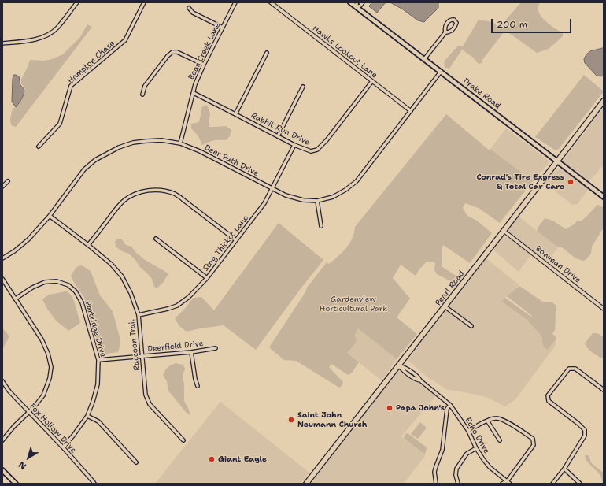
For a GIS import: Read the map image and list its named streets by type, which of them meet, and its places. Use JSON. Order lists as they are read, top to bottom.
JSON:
{
  "streets": {
    "main road": ["Pearl Road"],
    "street": [
      "Bear Creek Lane",
      "Hawks Lookout Lane",
      "Hampton Chase",
      "Drake Road",
      "Rabbit Run Drive",
      "Deer Path Drive",
      "Stag Thicket Lane",
      "Bowman Drive",
      "Partridge Drive",
      "Raccoon Trail",
      "Deerfield Drive",
      "Fox Hollow Drive",
      "Echo Drive"
    ]
  },
  "crossings": [
    ["Bear Creek Lane", "Rabbit Run Drive"],
    ["Bear Creek Lane", "Deer Path Drive"],
    ["Hawks Lookout Lane", "Rabbit Run Drive"],
    ["Hawks Lookout Lane", "Deer Path Drive"],
    ["Drake Road", "Deer Path Drive"],
    ["Drake Road", "Pearl Road"],
    ["Rabbit Run Drive", "Stag Thicket Lane"],
    ["Deer Path Drive", "Stag Thicket Lane"],
    ["Deer Path Drive", "Raccoon Trail"],
    ["Stag Thicket Lane", "Raccoon Trail"],
    ["Bowman Drive", "Pearl Road"],
    ["Pearl Road", "Echo Drive"],
    ["Partridge Drive", "Deerfield Drive"],
    ["Partridge Drive", "Fox Hollow Drive"],
    ["Raccoon Trail", "Deerfield Drive"]
  ],
  "parks": ["Gardenview Horticultural Park"],
  "places": [
    "Conrad's Tire Express & Total Car Care",
    "Papa John's",
    "Saint John Neumann Church",
    "Giant Eagle"
  ],
  "scale_bar": "200 m",
  "north": "bottom left"
}
